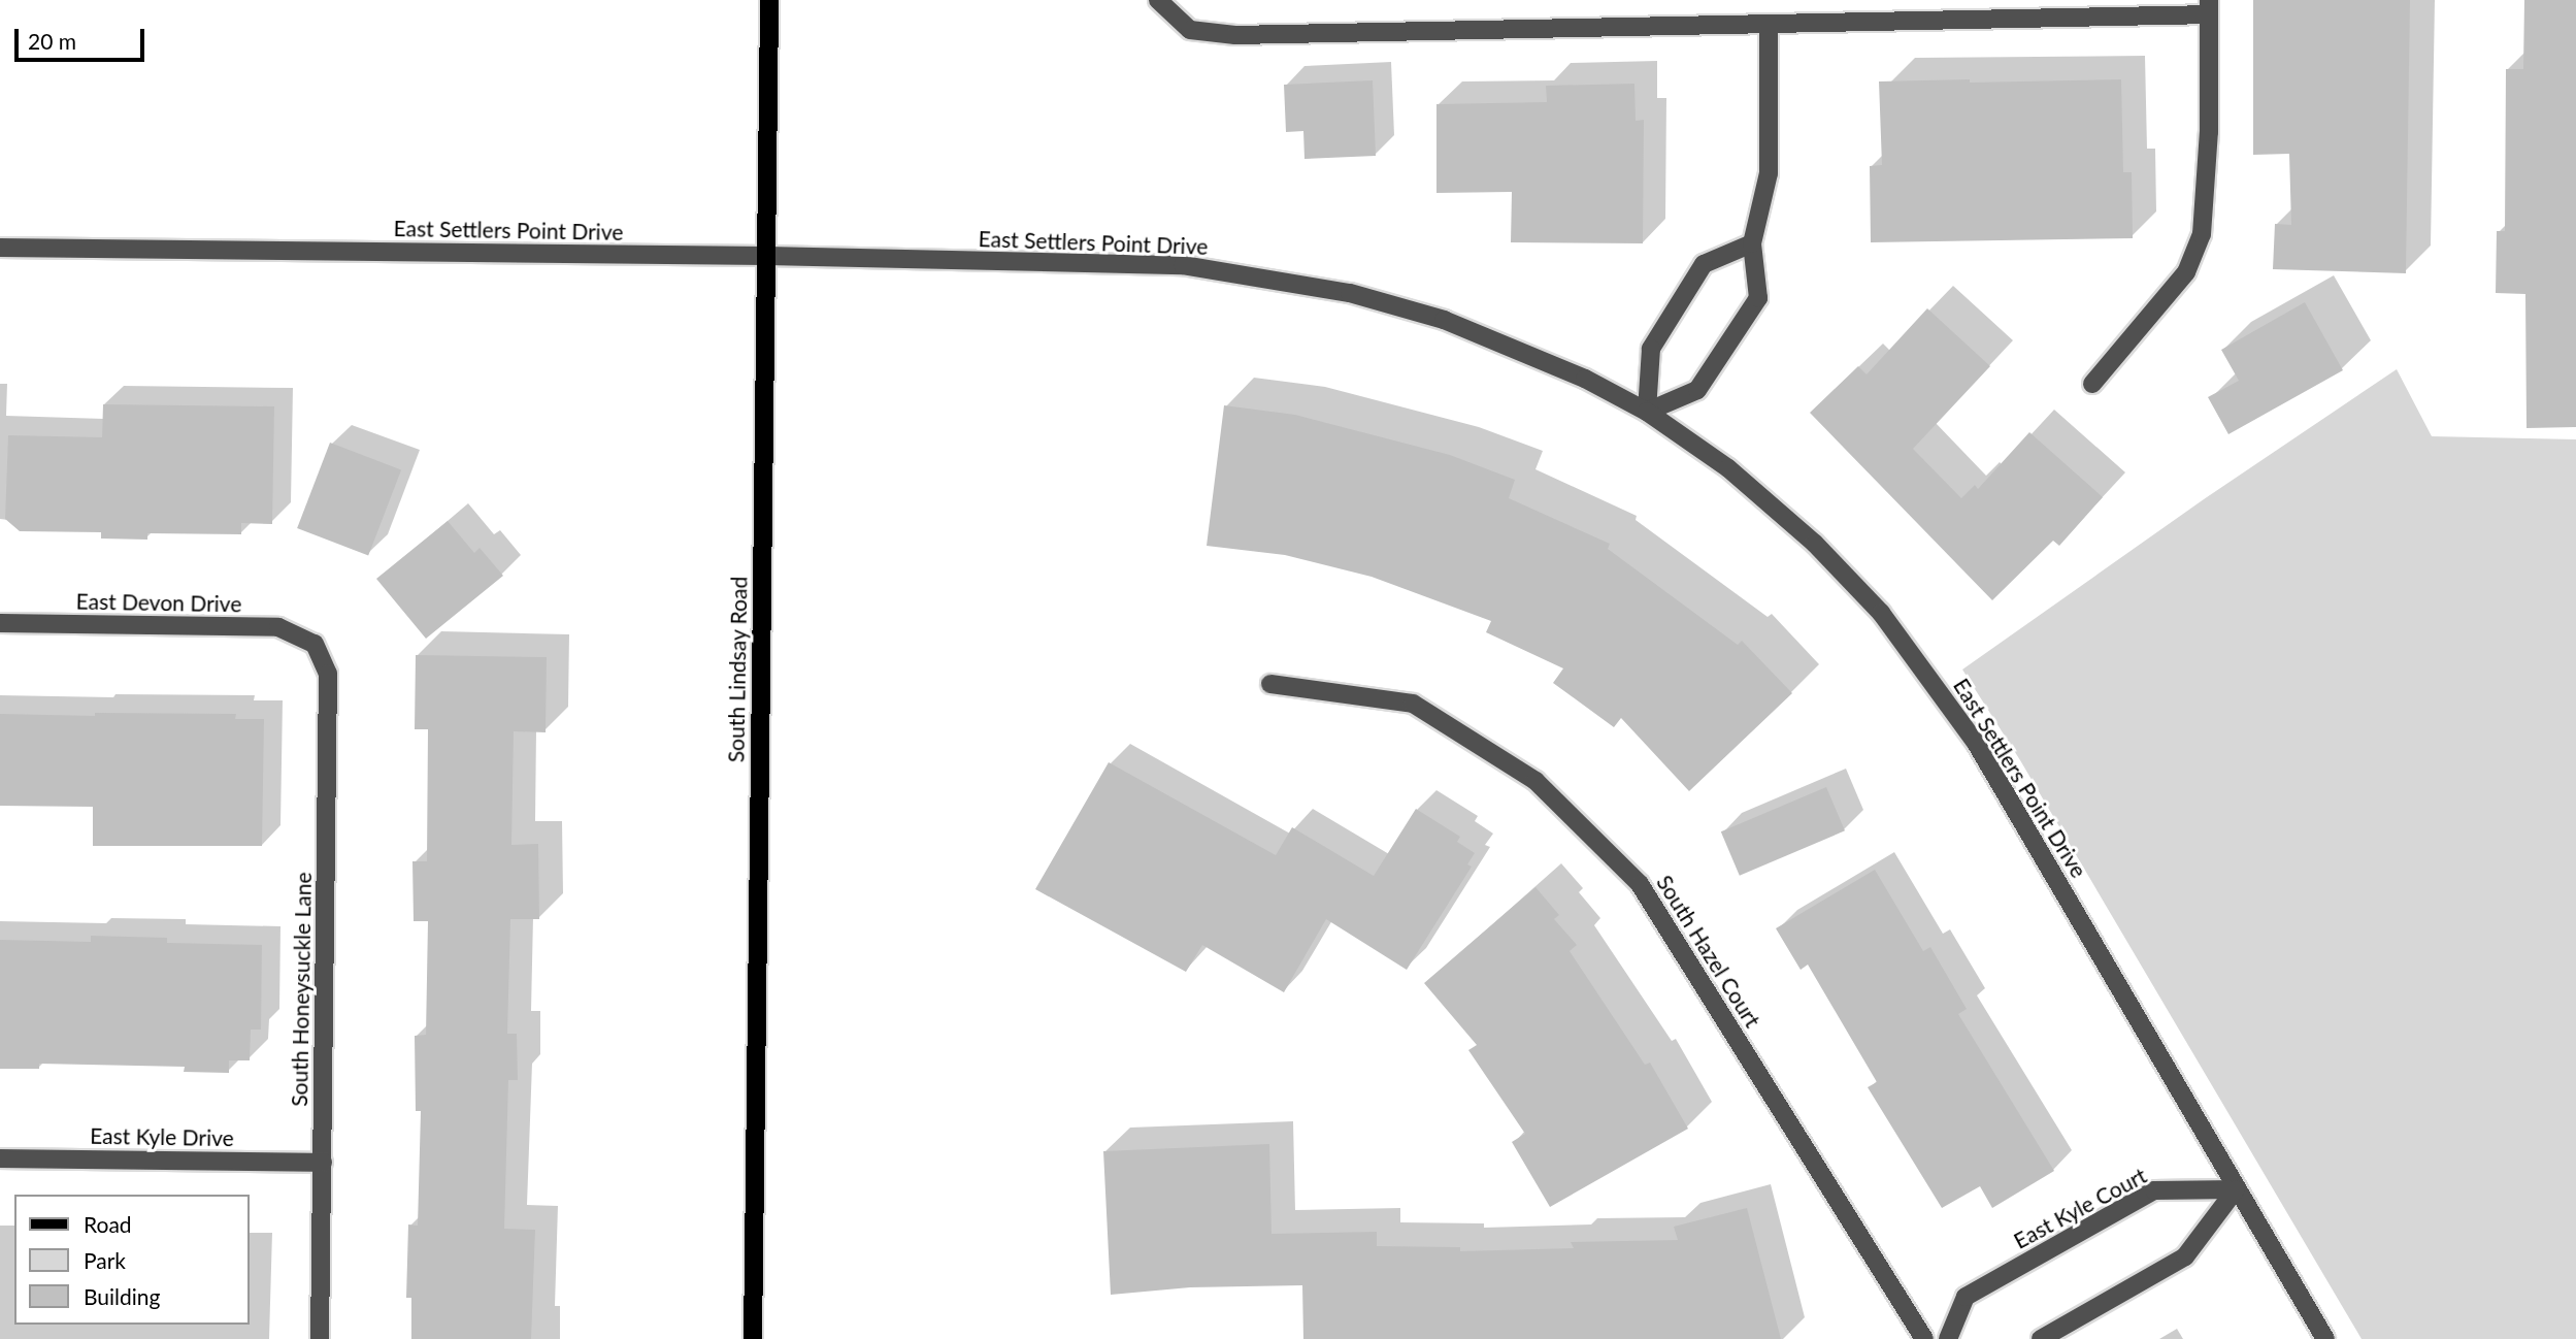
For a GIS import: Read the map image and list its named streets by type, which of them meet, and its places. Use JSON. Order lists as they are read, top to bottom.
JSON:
{
  "streets": {
    "main road": ["South Lindsay Road"],
    "street": [
      "East Settlers Point Drive",
      "East Devon Drive",
      "South Hazel Court",
      "South Honeysuckle Lane",
      "East Kyle Drive",
      "East Kyle Court"
    ]
  },
  "crossings": [
    ["East Settlers Point Drive", "South Lindsay Road"],
    ["East Settlers Point Drive", "East Kyle Court"],
    ["East Devon Drive", "South Honeysuckle Lane"],
    ["South Honeysuckle Lane", "East Kyle Drive"]
  ],
  "legend": ["Road", "Park", "Building"],
  "scale_bar": "20 m"
}
